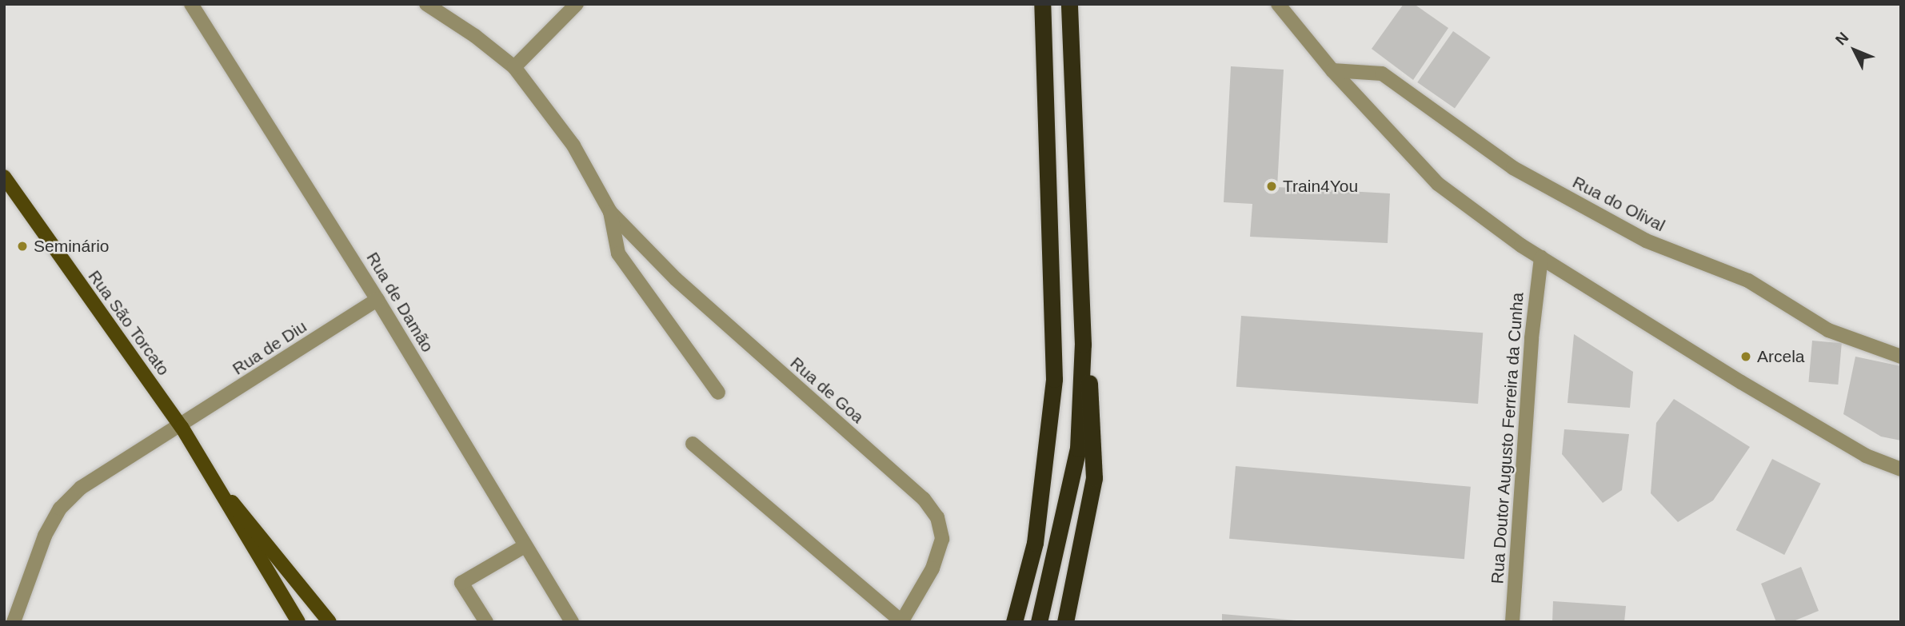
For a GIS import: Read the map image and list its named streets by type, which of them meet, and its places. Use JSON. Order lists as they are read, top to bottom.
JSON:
{
  "streets": {
    "main road": ["Rua São Torcato"],
    "street": [
      "Rua do Olival",
      "Rua de Damão",
      "Rua de Diu",
      "Rua de Goa",
      "Rua Doutor Augusto Ferreira da Cunha"
    ]
  },
  "crossings": [
    ["Rua de Damão", "Rua de Diu"],
    ["Rua São Torcato", "Rua de Diu"]
  ],
  "places": ["Train4You", "Seminário", "Arcela"],
  "north": "top left"
}
